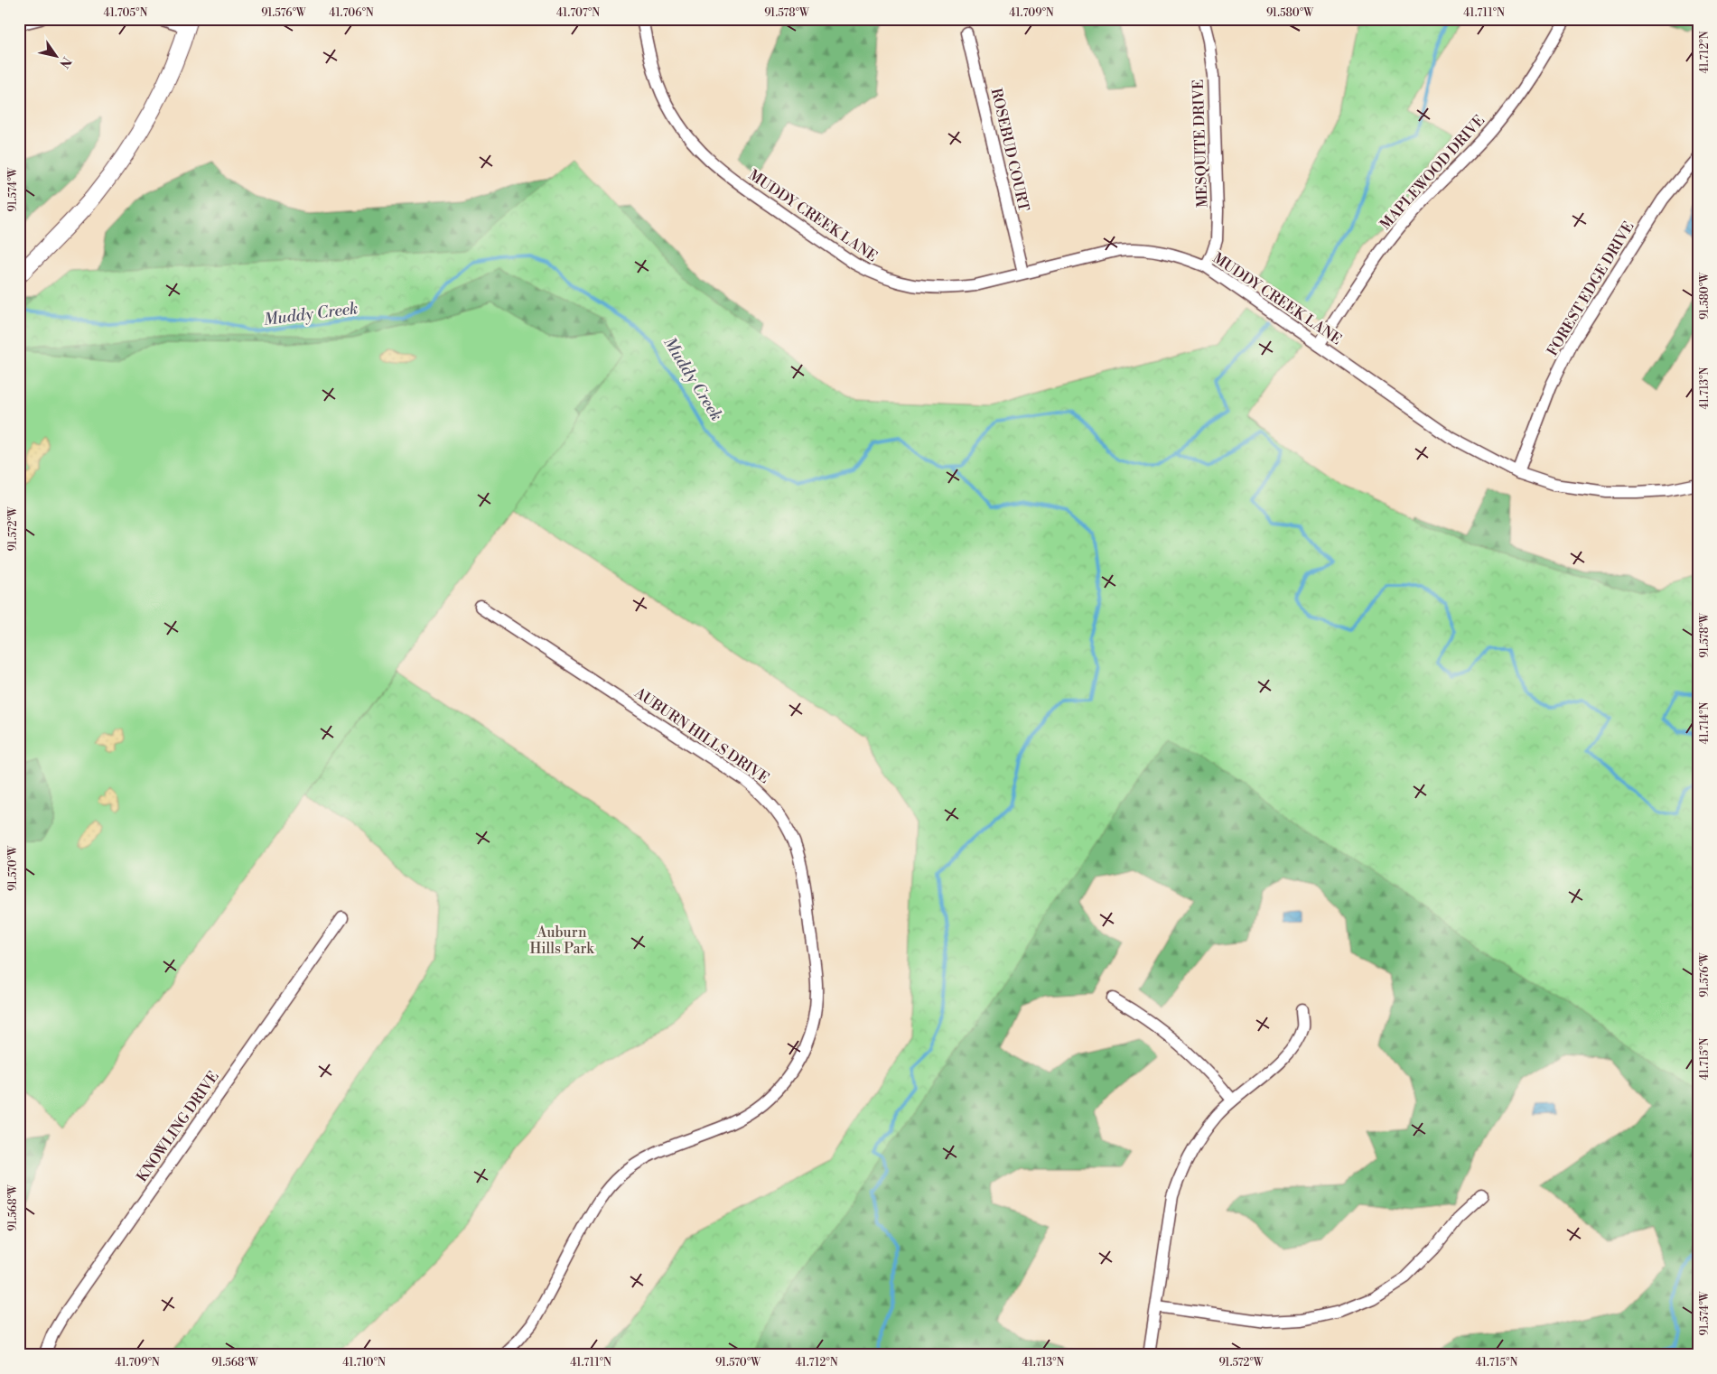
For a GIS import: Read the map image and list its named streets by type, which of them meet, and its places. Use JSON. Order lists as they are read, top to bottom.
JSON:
{
  "streets": {
    "street": [
      "MESQUITE DRIVE",
      "ROSEBUD COURT",
      "MAPLEWOOD DRIVE",
      "MUDDY CREEK LANE",
      "FOREST EDGE DRIVE",
      "AUBURN HILLS DRIVE",
      "KNOWLING DRIVE"
    ]
  },
  "crossings": [
    ["MESQUITE DRIVE", "MUDDY CREEK LANE"],
    ["ROSEBUD COURT", "MUDDY CREEK LANE"],
    ["MAPLEWOOD DRIVE", "MUDDY CREEK LANE"],
    ["MUDDY CREEK LANE", "FOREST EDGE DRIVE"]
  ],
  "water": ["Muddy Creek"],
  "parks": ["Auburn Hills Park"],
  "north": "bottom right",
  "coordinates": [
    "41.705°N",
    "91.576°W",
    "41.706°N",
    "41.707°N",
    "91.578°W",
    "41.709°N",
    "91.580°W",
    "41.711°N",
    "41.712°N",
    "91.574°W",
    "41.713°N",
    "91.572°W",
    "41.714°N",
    "91.570°W",
    "41.715°N",
    "91.568°W",
    "41.710°N"
  ]
}
